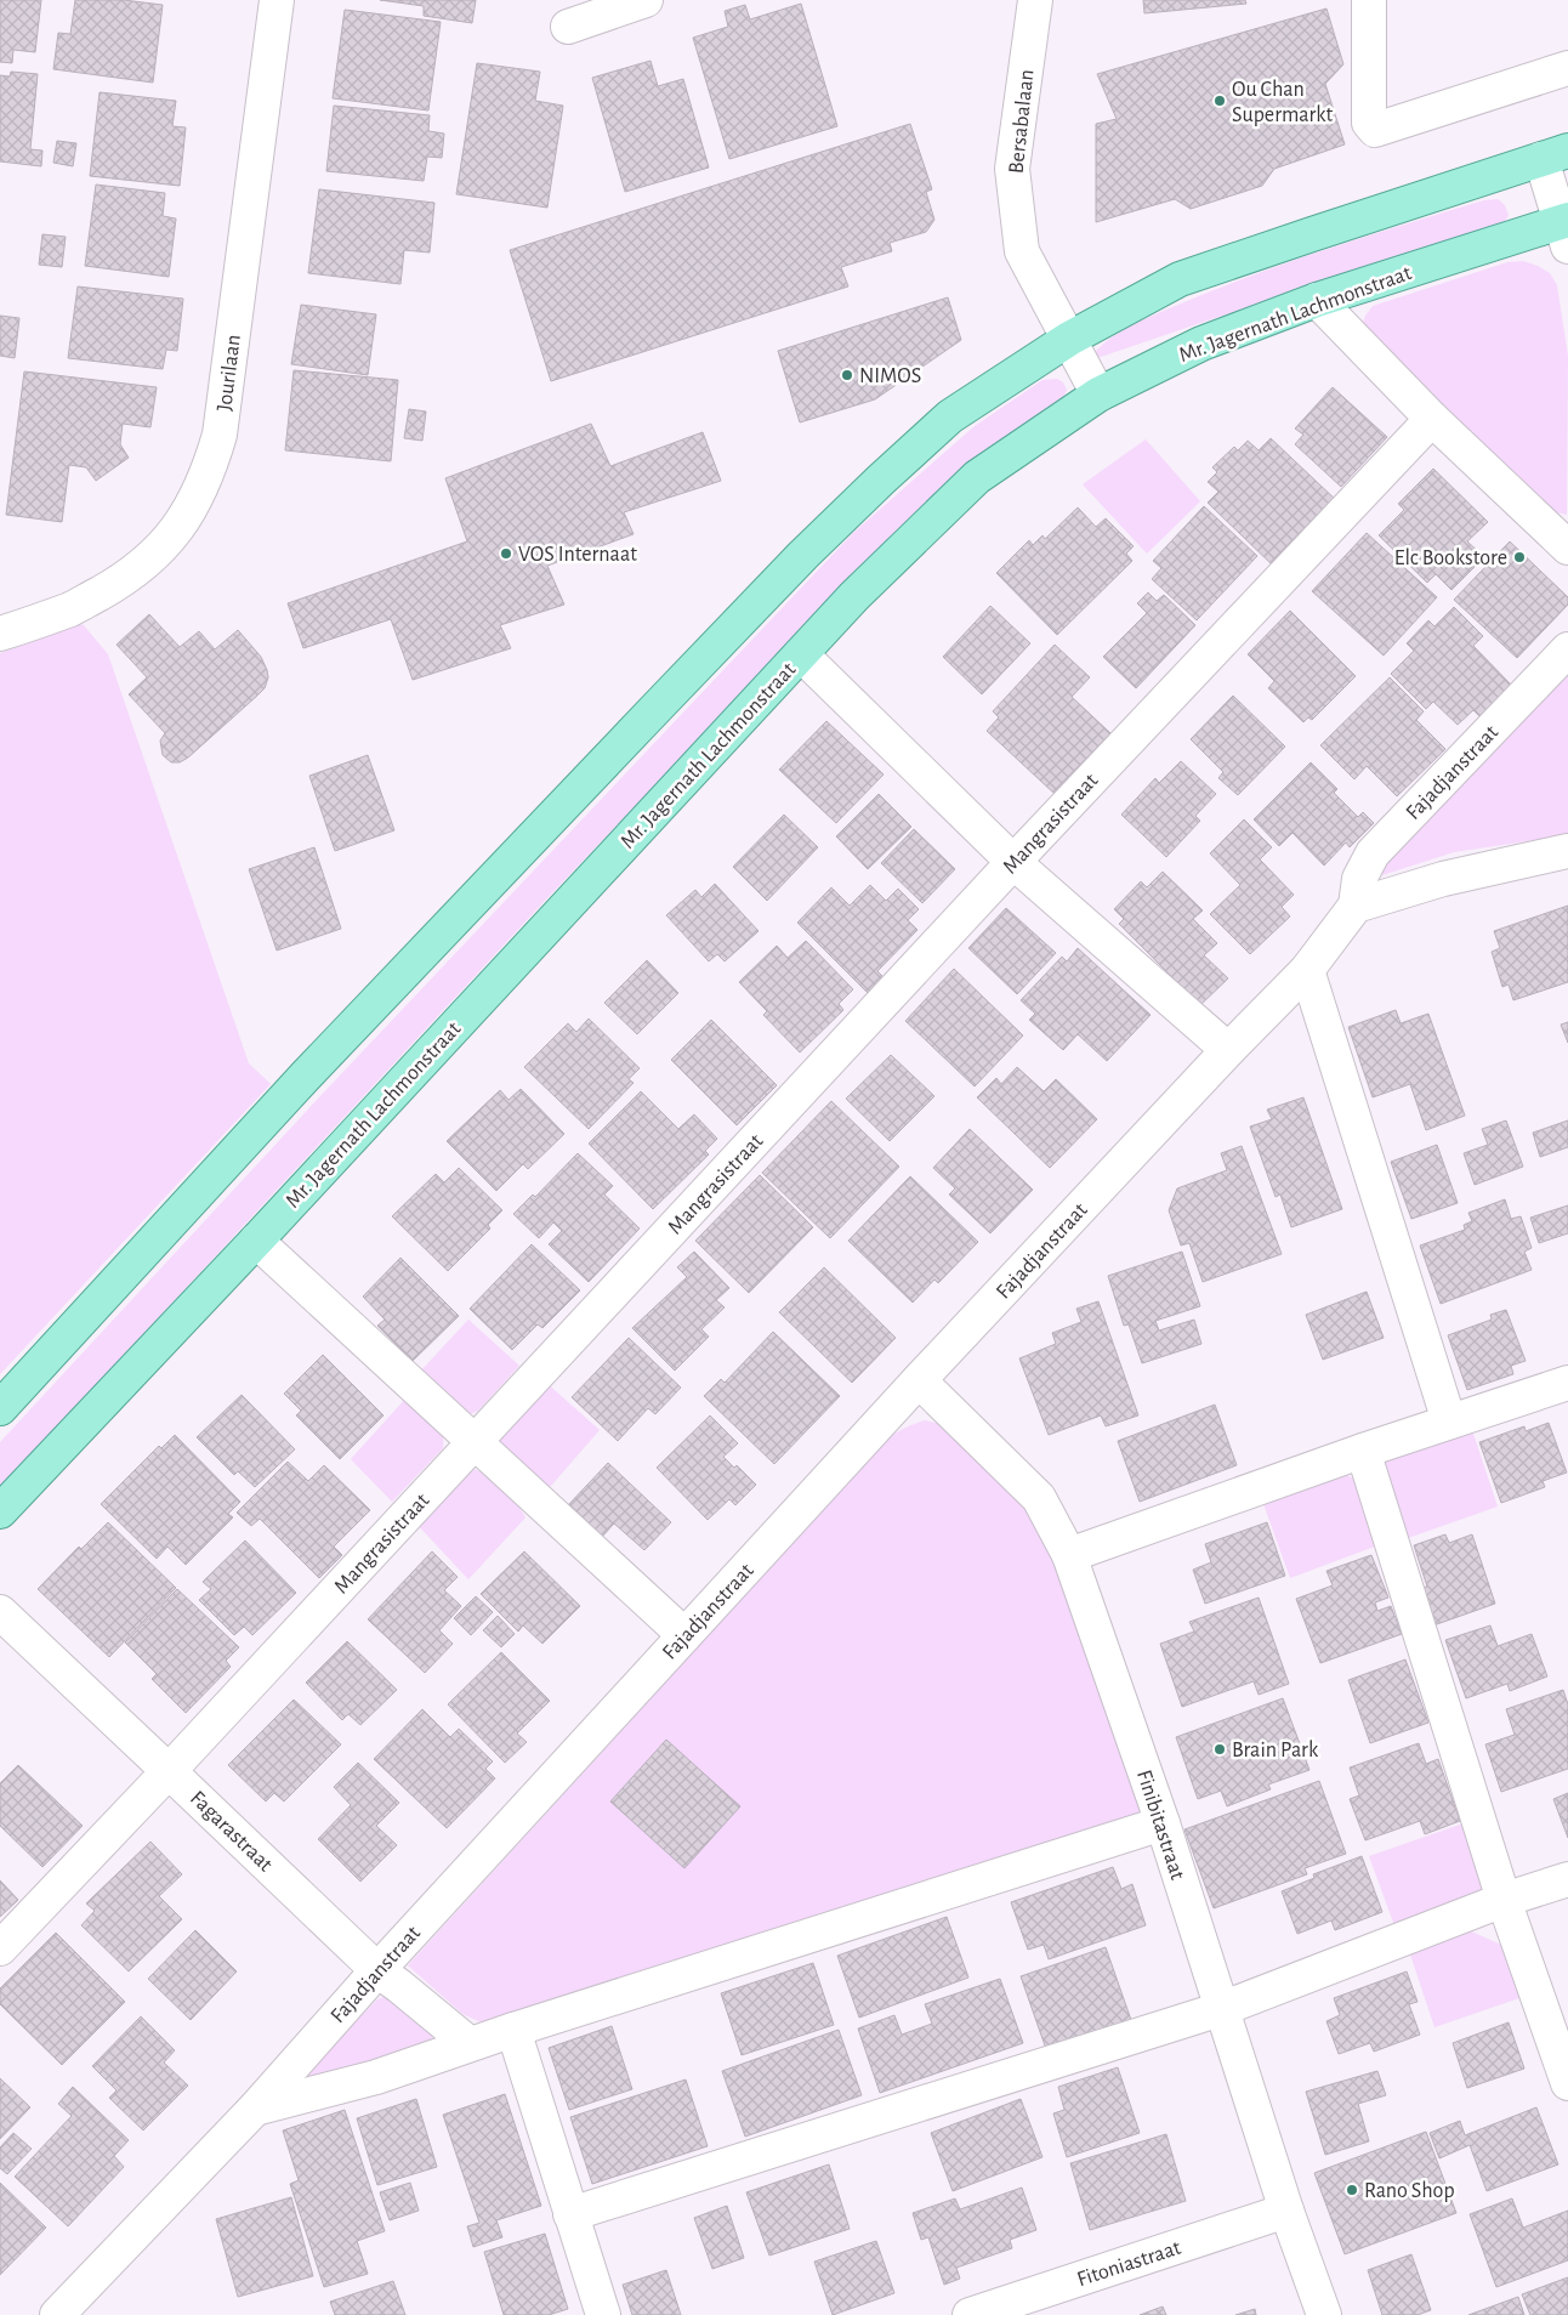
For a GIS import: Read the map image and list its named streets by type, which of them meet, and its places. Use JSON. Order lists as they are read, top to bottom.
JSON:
{
  "streets": {
    "main road": ["Mr. Jagernath Lachmonstraat"],
    "street": [
      "Bersabalaan",
      "Jourilaan",
      "Fajadjanstraat",
      "Mangrasistraat",
      "Finibitastraat",
      "Fagarastraat",
      "Fitoniastraat"
    ]
  },
  "crossings": [
    ["Bersabalaan", "Mr. Jagernath Lachmonstraat"],
    ["Fajadjanstraat", "Finibitastraat"],
    ["Fajadjanstraat", "Fagarastraat"],
    ["Mangrasistraat", "Fagarastraat"],
    ["Finibitastraat", "Fitoniastraat"]
  ],
  "places": [
    "Ou Chan Supermarkt",
    "NIMOS",
    "VOS Internaat",
    "Elc Bookstore",
    "Brain Park",
    "Rano Shop"
  ]
}
